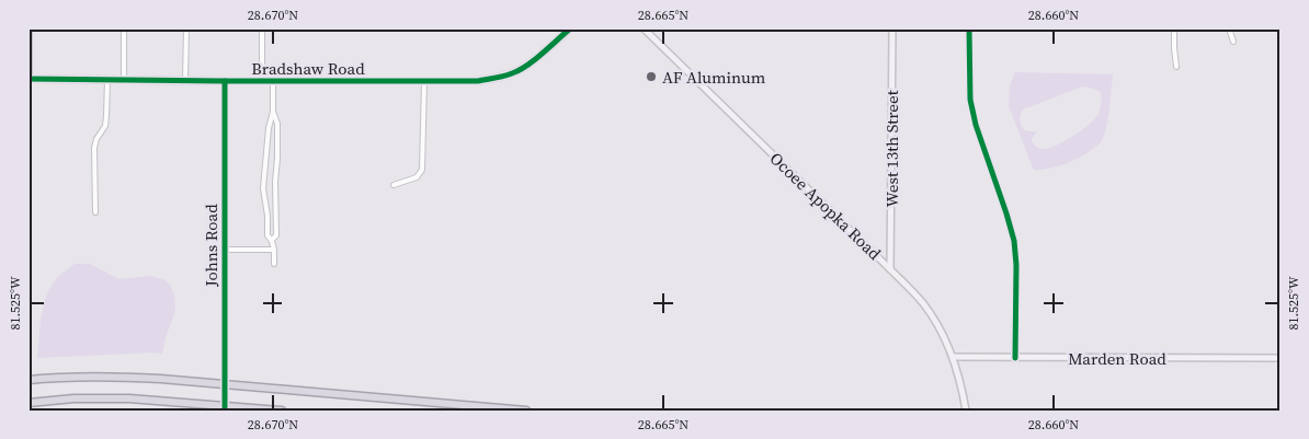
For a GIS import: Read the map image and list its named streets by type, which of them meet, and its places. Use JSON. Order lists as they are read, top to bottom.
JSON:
{
  "streets": {
    "street": [
      "Bradshaw Road",
      "West 13th Street",
      "Ocoee Apopka Road",
      "Johns Road",
      "Marden Road"
    ]
  },
  "crossings": [
    ["Bradshaw Road", "Johns Road"],
    ["West 13th Street", "Ocoee Apopka Road"],
    ["Ocoee Apopka Road", "Marden Road"]
  ],
  "places": ["AF Aluminum"],
  "coordinates": [
    "28.670°N",
    "28.665°N",
    "28.660°N",
    "81.525°W"
  ]
}
